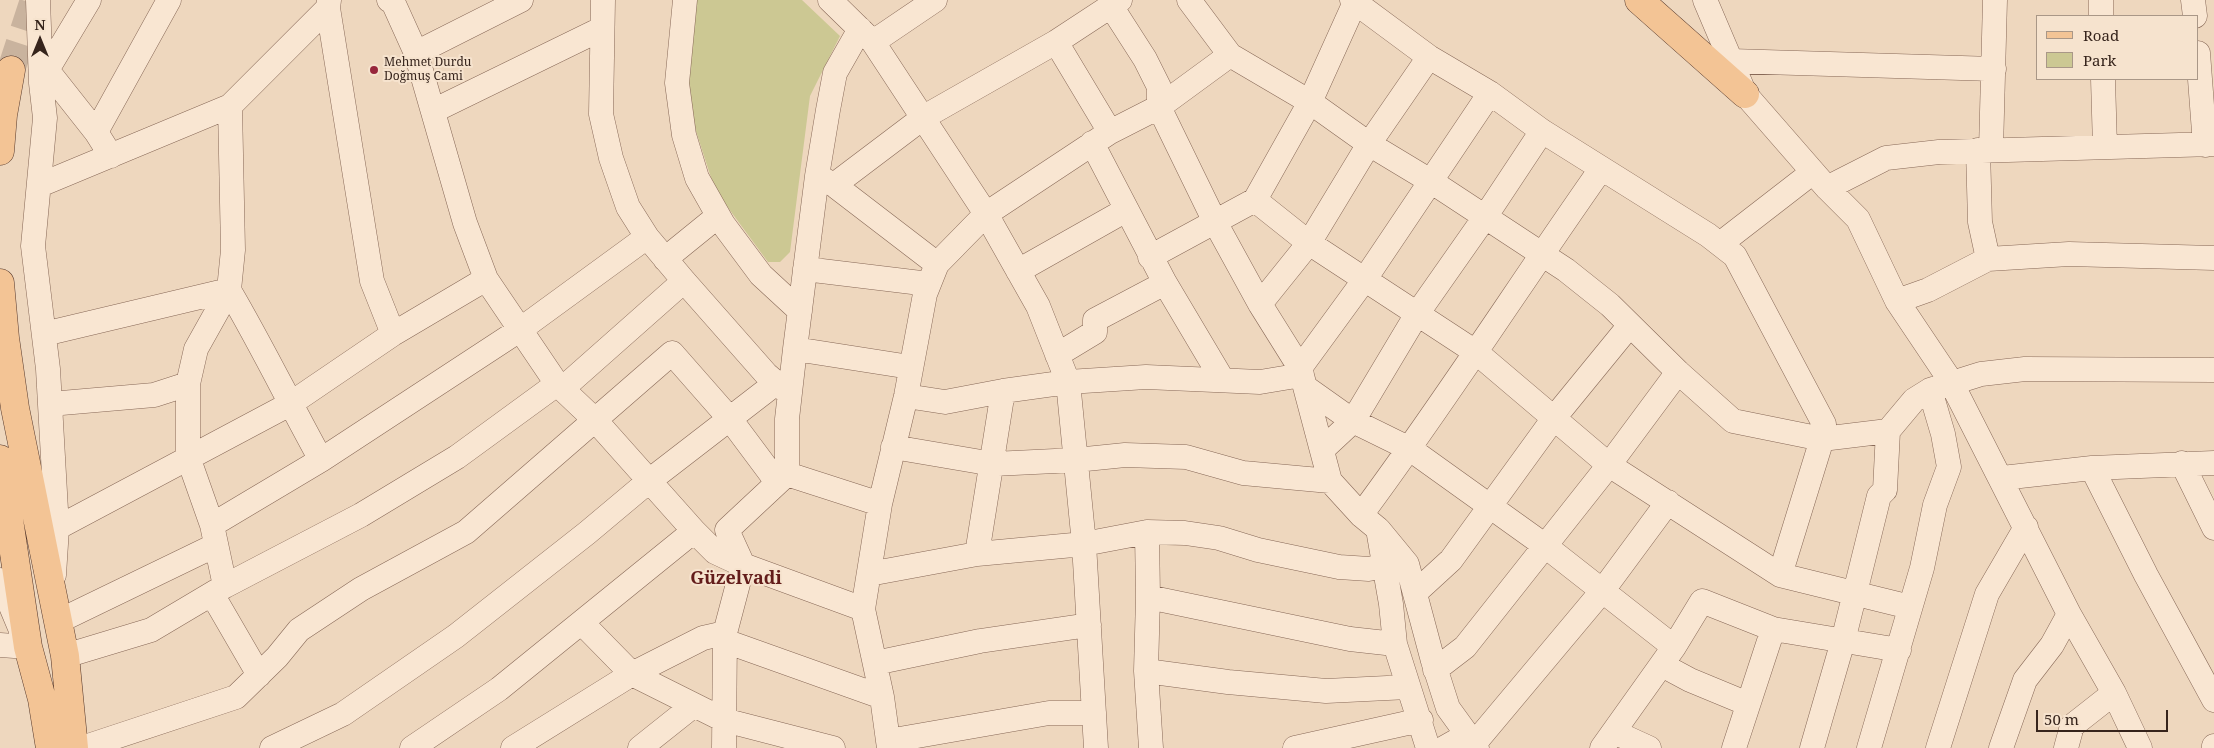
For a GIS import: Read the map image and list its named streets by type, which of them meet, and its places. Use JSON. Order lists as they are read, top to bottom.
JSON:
{
  "districts": ["Güzelvadi"],
  "places": ["Mehmet Durdu Doğmuş Cami"],
  "legend": ["Road", "Park"],
  "scale_bar": "50 m",
  "north": "top"
}
